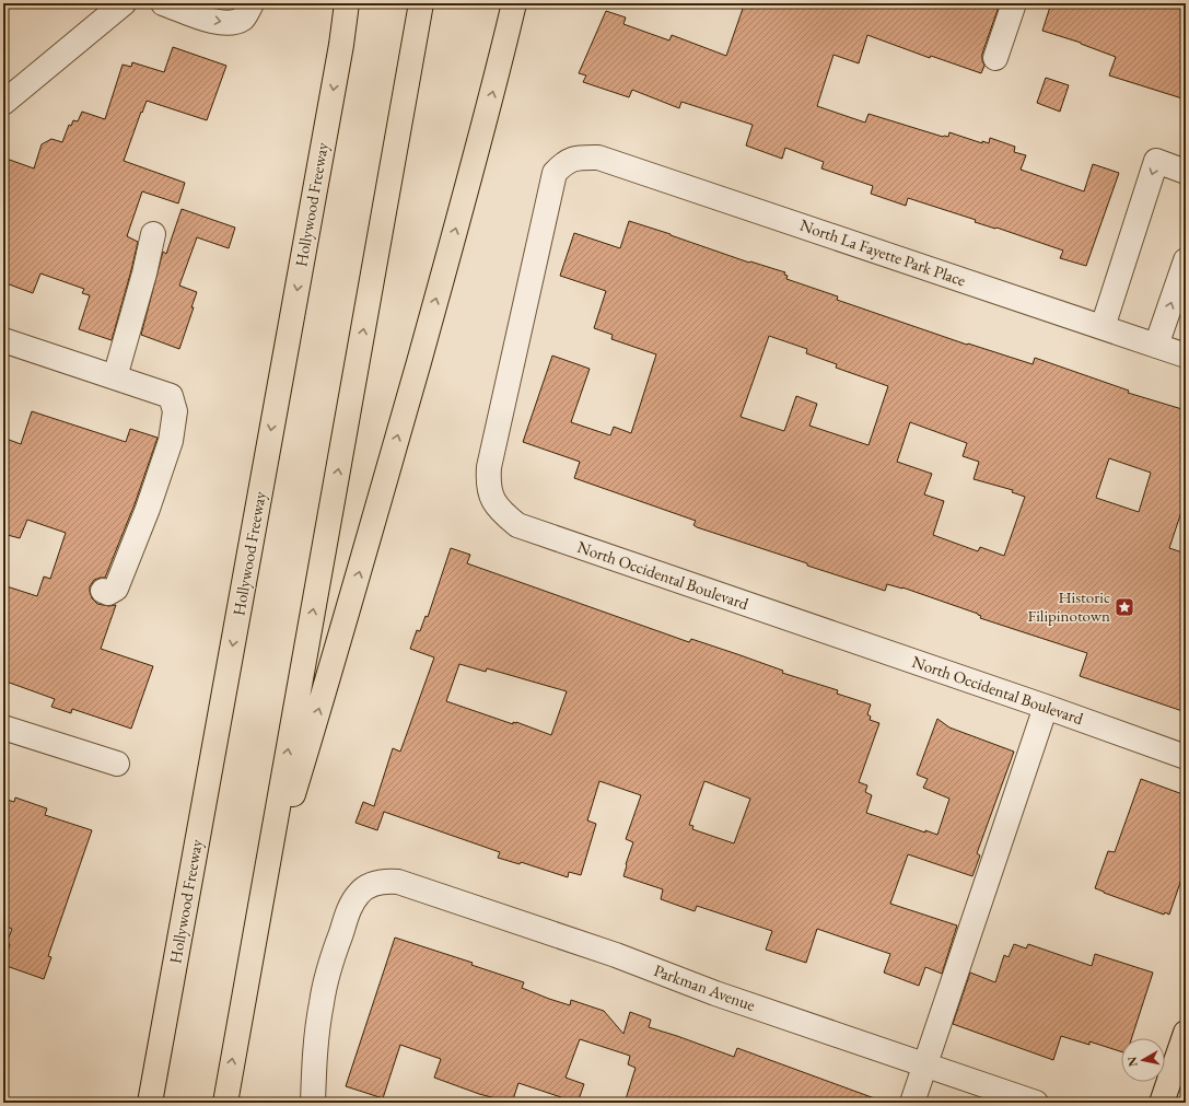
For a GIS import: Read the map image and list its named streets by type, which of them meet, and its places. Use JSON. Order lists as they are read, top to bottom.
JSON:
{
  "streets": {
    "main road": ["Hollywood Freeway"],
    "street": ["North La Fayette Park Place", "North Occidental Boulevard", "Parkman Avenue"]
  },
  "crossings": [
    ["North La Fayette Park Place", "North Occidental Boulevard"]
  ],
  "places": {
    "place": ["Historic Filipinotown"]
  },
  "north": "left"
}
